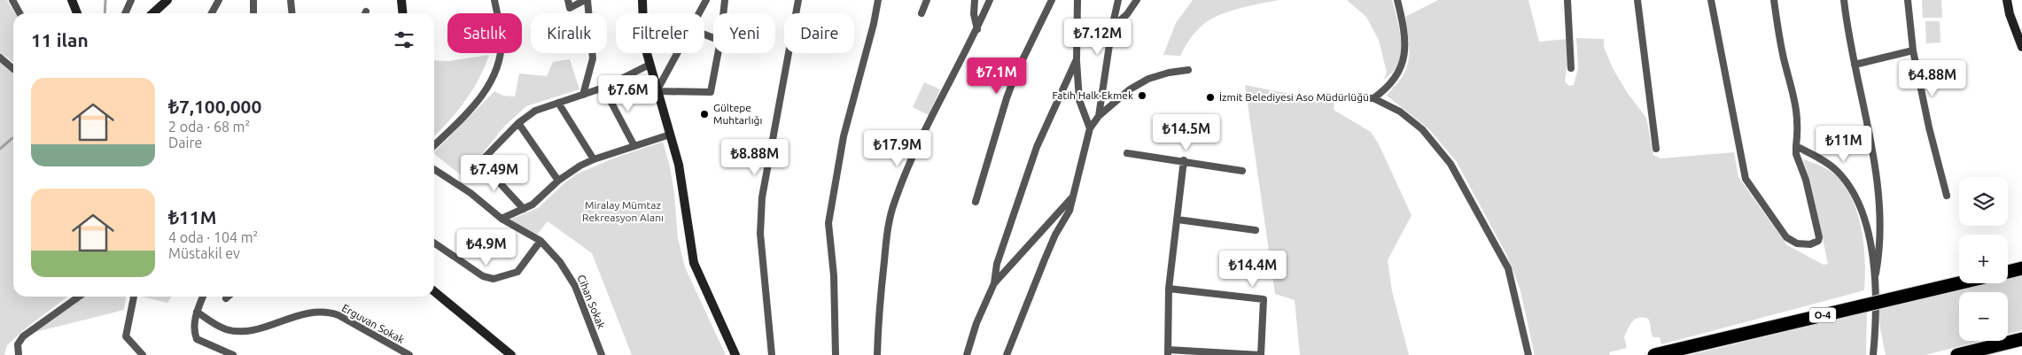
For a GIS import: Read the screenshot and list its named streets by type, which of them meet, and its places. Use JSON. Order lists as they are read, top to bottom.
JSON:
{
  "streets": {
    "highway": ["O-4"],
    "street": ["Cihan Sokak", "Erguvan Sokak"]
  },
  "parks": ["Miralay Mümtaz Rekreasyon Alanı"],
  "places": ["Fatih Halk Ekmek", "İzmit Belediyesi Aso Müdürlüğü", "Gültepe Muhtarlığı"],
  "page": {
    "chip": [
      "Satılık",
      "Kiralık",
      "Filtreler",
      "Yeni",
      "Daire"
    ],
    "heading": "11 ilan",
    "price": [
      "₺7.12M",
      "₺7.1M",
      "₺4.88M",
      "₺7.6M",
      "₺14.5M",
      "₺11M",
      "₺17.9M",
      "₺8.88M",
      "₺7.49M",
      "₺4.9M",
      "₺14.4M"
    ],
    "list": [
      {
        "name": "₺7,100,000",
        "note": "2 oda · 68 m² · Daire"
      },
      {
        "name": "₺11M",
        "note": "4 oda · 104 m² · Müstakil ev"
      }
    ],
    "map_buttons": ["+", "−"]
  }
}
